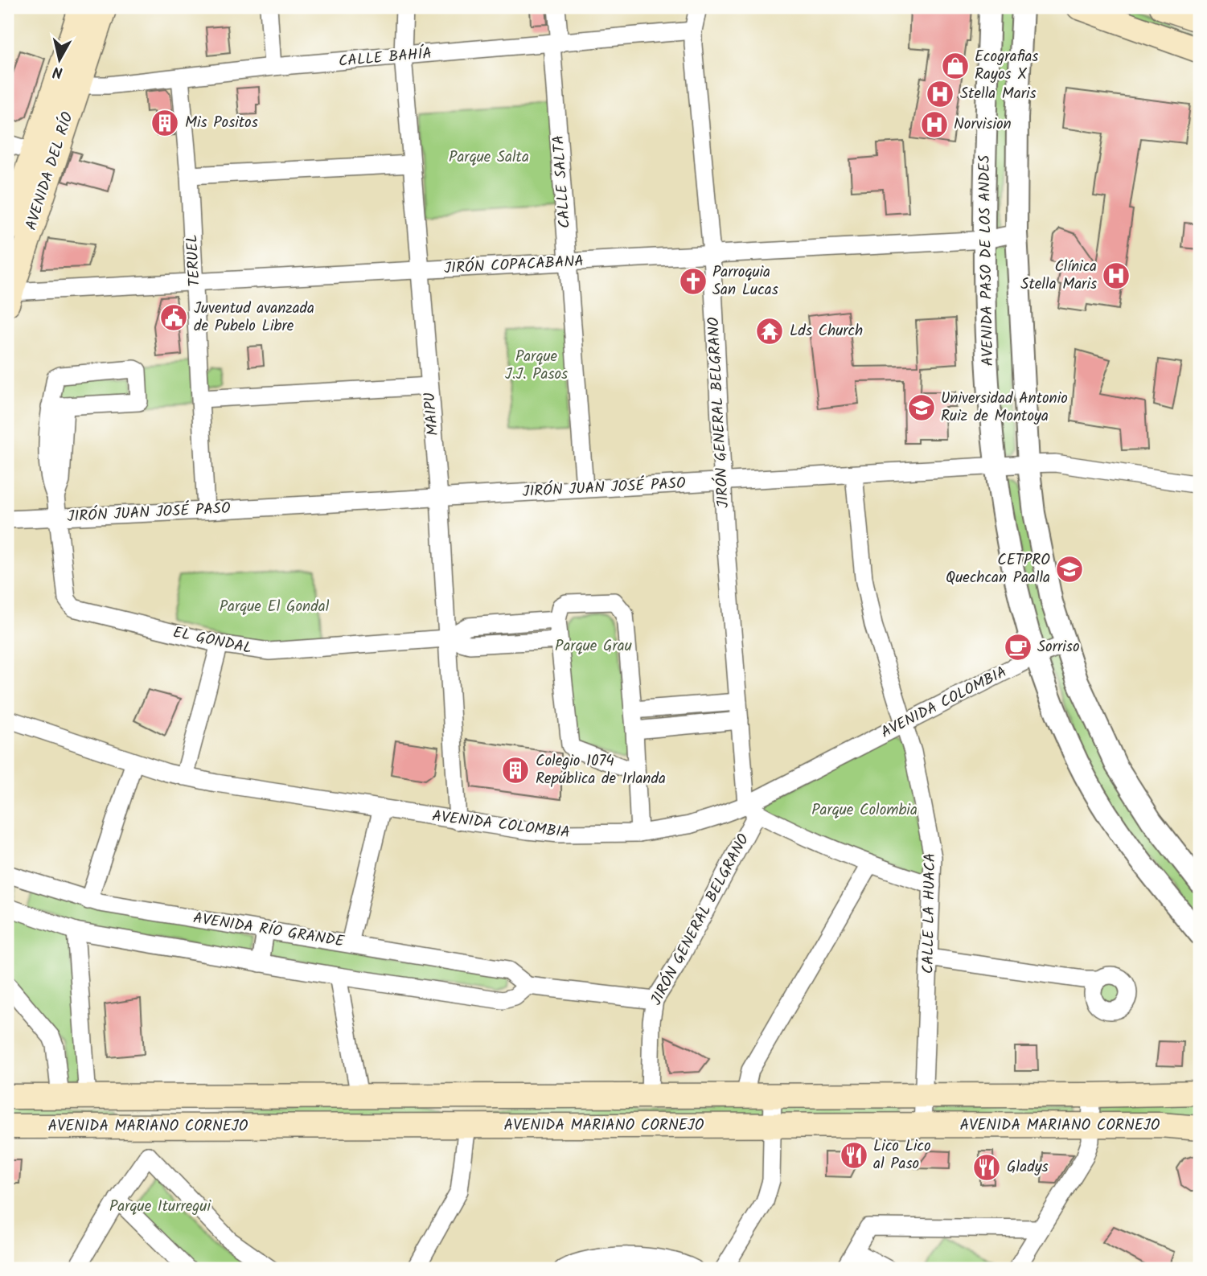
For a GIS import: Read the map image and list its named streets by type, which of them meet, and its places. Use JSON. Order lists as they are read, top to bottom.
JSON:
{
  "streets": {
    "main road": ["AVENIDA DEL RÍO", "AVENIDA MARIANO CORNEJO"],
    "street": [
      "CALLE BAHÍA",
      "CALLE SALTA",
      "TERUEL",
      "AVENIDA PASO DE LOS ANDES",
      "JIRÓN COPACABANA",
      "JIRÓN GENERAL BELGRANO",
      "MAIPU",
      "JIRÓN JUAN JOSÉ PASO",
      "EL GONDAL",
      "AVENIDA COLOMBIA",
      "CALLE LA HUACA",
      "AVENIDA RÍO GRANDE"
    ]
  },
  "crossings": [
    ["CALLE BAHÍA", "AVENIDA DEL RÍO"],
    ["CALLE BAHÍA", "CALLE SALTA"],
    ["CALLE BAHÍA", "TERUEL"],
    ["CALLE BAHÍA", "JIRÓN GENERAL BELGRANO"],
    ["CALLE BAHÍA", "MAIPU"],
    ["AVENIDA DEL RÍO", "JIRÓN COPACABANA"],
    ["CALLE SALTA", "JIRÓN COPACABANA"],
    ["CALLE SALTA", "JIRÓN JUAN JOSÉ PASO"],
    ["TERUEL", "JIRÓN COPACABANA"],
    ["TERUEL", "JIRÓN JUAN JOSÉ PASO"],
    ["AVENIDA PASO DE LOS ANDES", "JIRÓN COPACABANA"],
    ["AVENIDA PASO DE LOS ANDES", "JIRÓN JUAN JOSÉ PASO"],
    ["AVENIDA PASO DE LOS ANDES", "AVENIDA COLOMBIA"],
    ["JIRÓN COPACABANA", "JIRÓN GENERAL BELGRANO"],
    ["JIRÓN COPACABANA", "MAIPU"],
    ["JIRÓN GENERAL BELGRANO", "JIRÓN JUAN JOSÉ PASO"],
    ["JIRÓN GENERAL BELGRANO", "AVENIDA COLOMBIA"],
    ["JIRÓN GENERAL BELGRANO", "AVENIDA RÍO GRANDE"],
    ["JIRÓN GENERAL BELGRANO", "AVENIDA MARIANO CORNEJO"],
    ["MAIPU", "JIRÓN JUAN JOSÉ PASO"],
    ["MAIPU", "EL GONDAL"],
    ["MAIPU", "AVENIDA COLOMBIA"],
    ["JIRÓN JUAN JOSÉ PASO", "EL GONDAL"],
    ["JIRÓN JUAN JOSÉ PASO", "CALLE LA HUACA"],
    ["AVENIDA COLOMBIA", "CALLE LA HUACA"],
    ["CALLE LA HUACA", "AVENIDA MARIANO CORNEJO"]
  ],
  "parks": [
    "Parque Salta",
    "Parque J.J. Pasos",
    "Parque El Gondal",
    "Parque Grau",
    "Parque Colombia",
    "Parque Iturregui"
  ],
  "places": {
    "shop": ["Ecografias Rayos X"],
    "hospital": ["Stella Maris", "Norvision", "Clínica Stella Maris"],
    "building": ["Mis Positos", "Colegio 1074 República de Irlanda"],
    "church": ["Parroquia San Lucas"],
    "public building": ["Juventud avanzada de Pubelo Libre"],
    "temple": ["Lds Church"],
    "school or university": ["Universidad Antonio Ruiz de Montoya", "CETPRO Quechcan Paalla"],
    "cafe": ["Sorriso"],
    "restaurant": ["Lico Lico al Paso", "Gladys"]
  },
  "north": "bottom"
}
